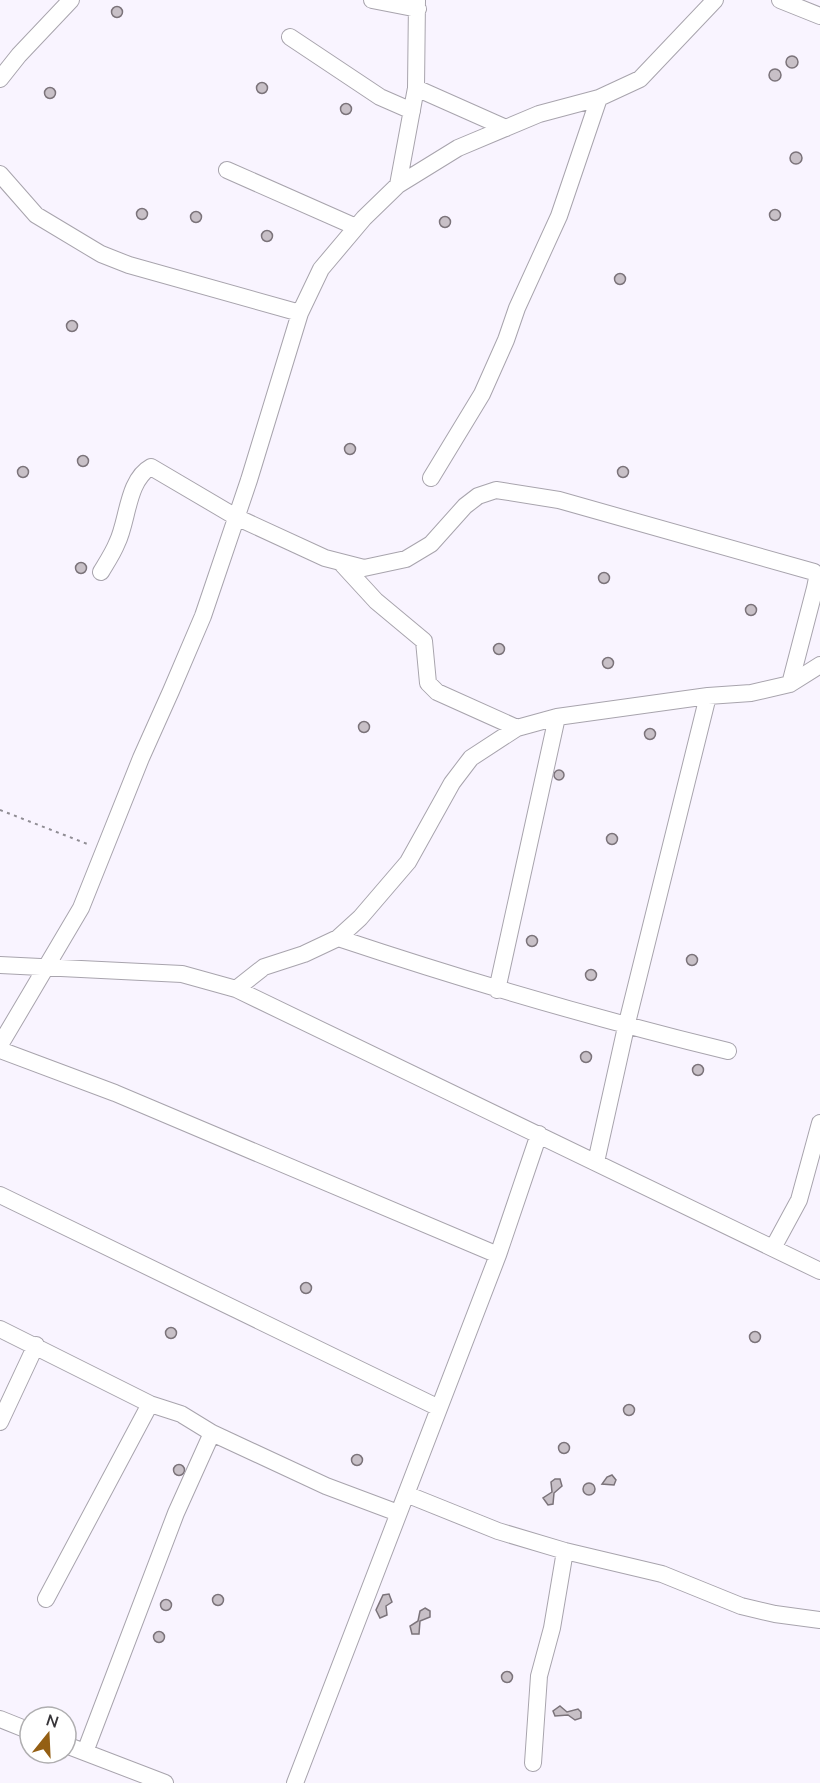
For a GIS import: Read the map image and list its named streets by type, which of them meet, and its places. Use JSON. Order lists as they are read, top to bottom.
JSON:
{
  "north": "top"
}
